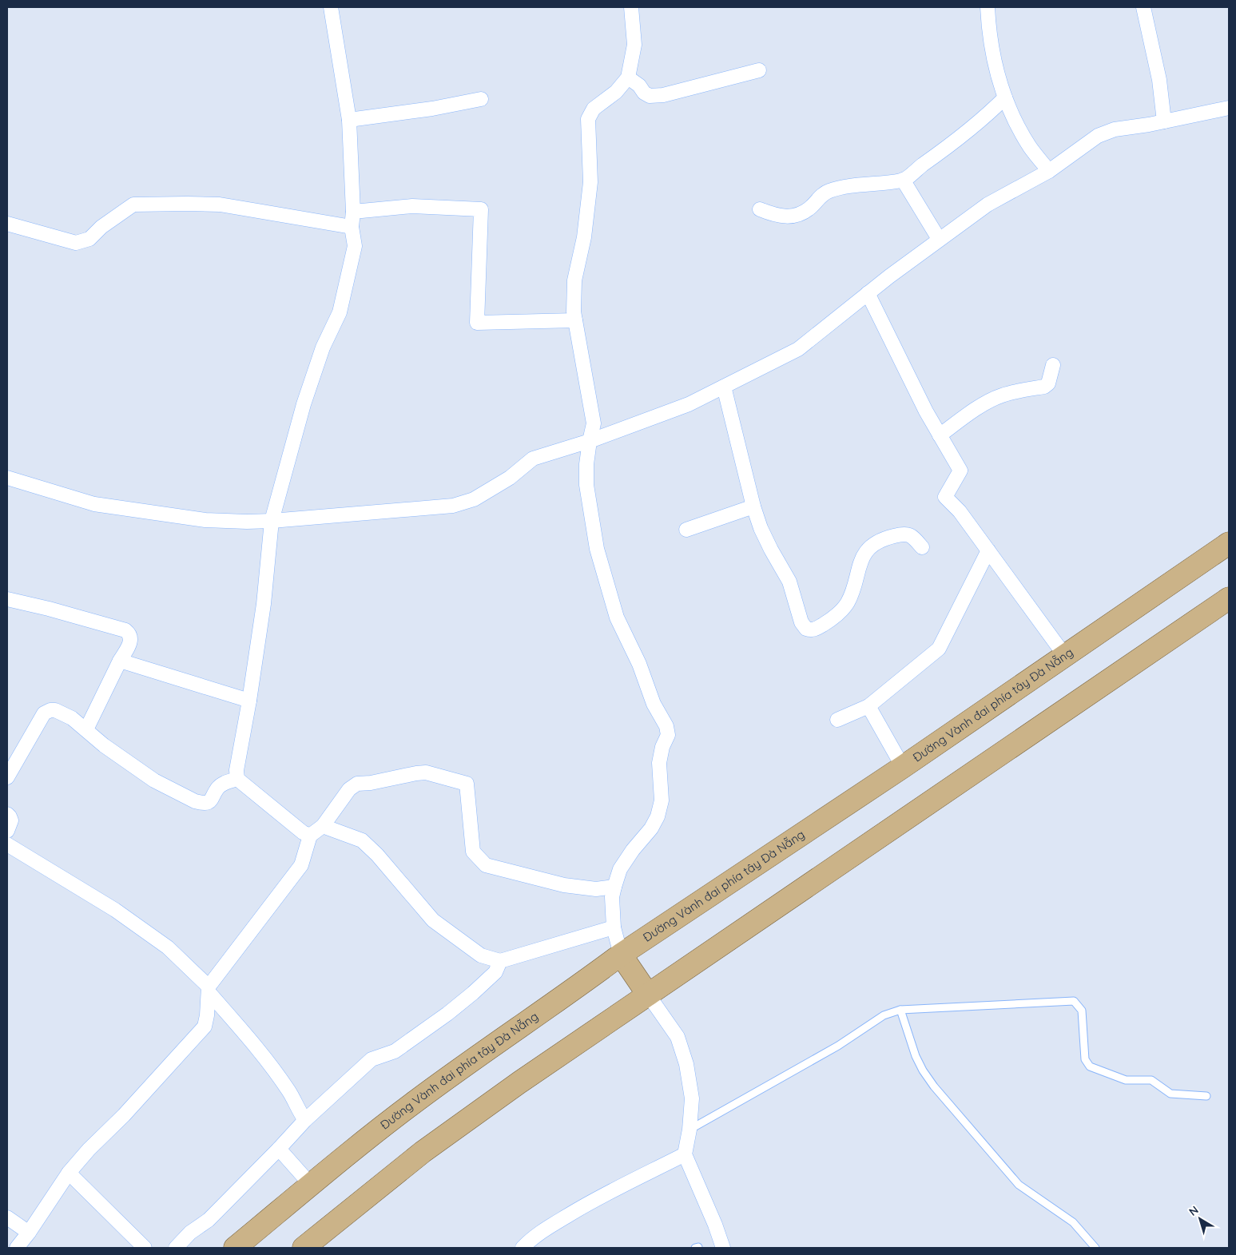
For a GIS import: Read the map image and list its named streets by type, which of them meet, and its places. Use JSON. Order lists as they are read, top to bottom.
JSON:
{
  "streets": {
    "main road": ["Đường Vành đai phía tây Đà Nẵng"]
  },
  "north": "top left"
}
